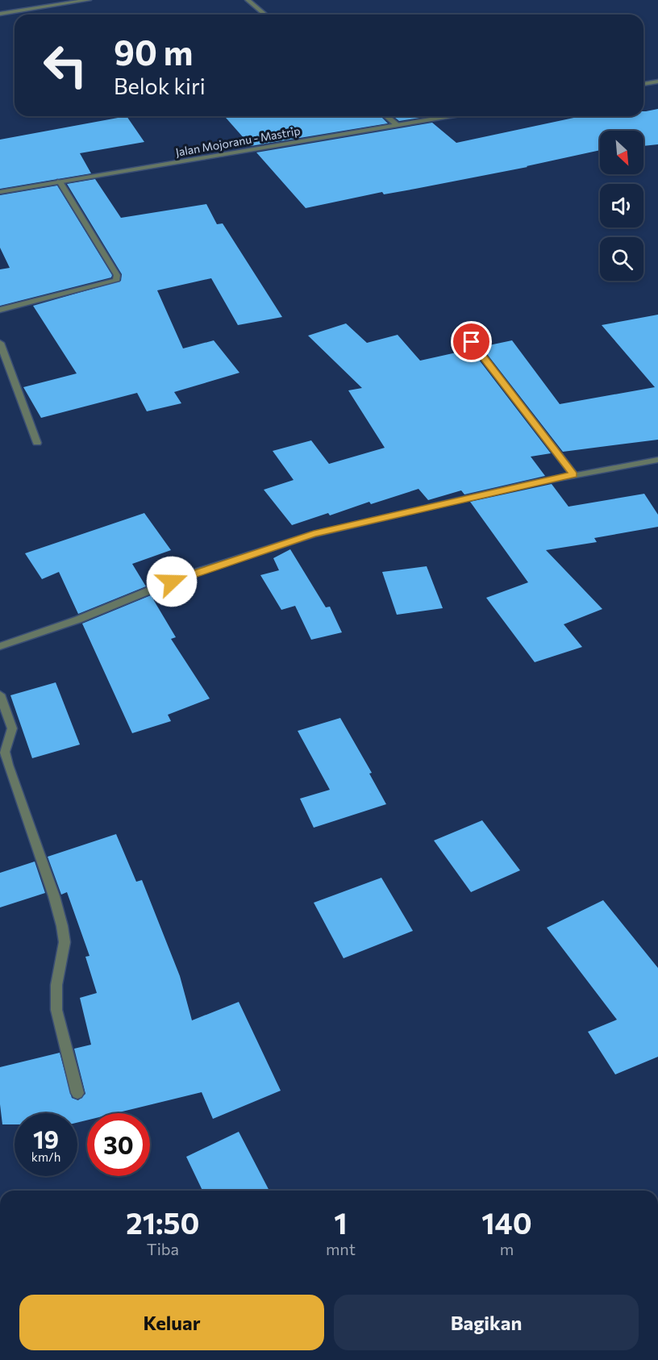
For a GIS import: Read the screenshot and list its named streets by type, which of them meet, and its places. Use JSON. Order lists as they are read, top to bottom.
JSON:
{
  "streets": {
    "street": ["Jalan Mojoranu - Mastrip"]
  },
  "north": "bottom right",
  "page": {
    "turn": ["90 m", "Belok kiri"],
    "speed": "19 km/h",
    "limit": "30",
    "eta": [
      "21:50",
      "Tiba",
      "1",
      "mnt",
      "140",
      "m"
    ],
    "buttons": ["Keluar", "Bagikan"]
  }
}
